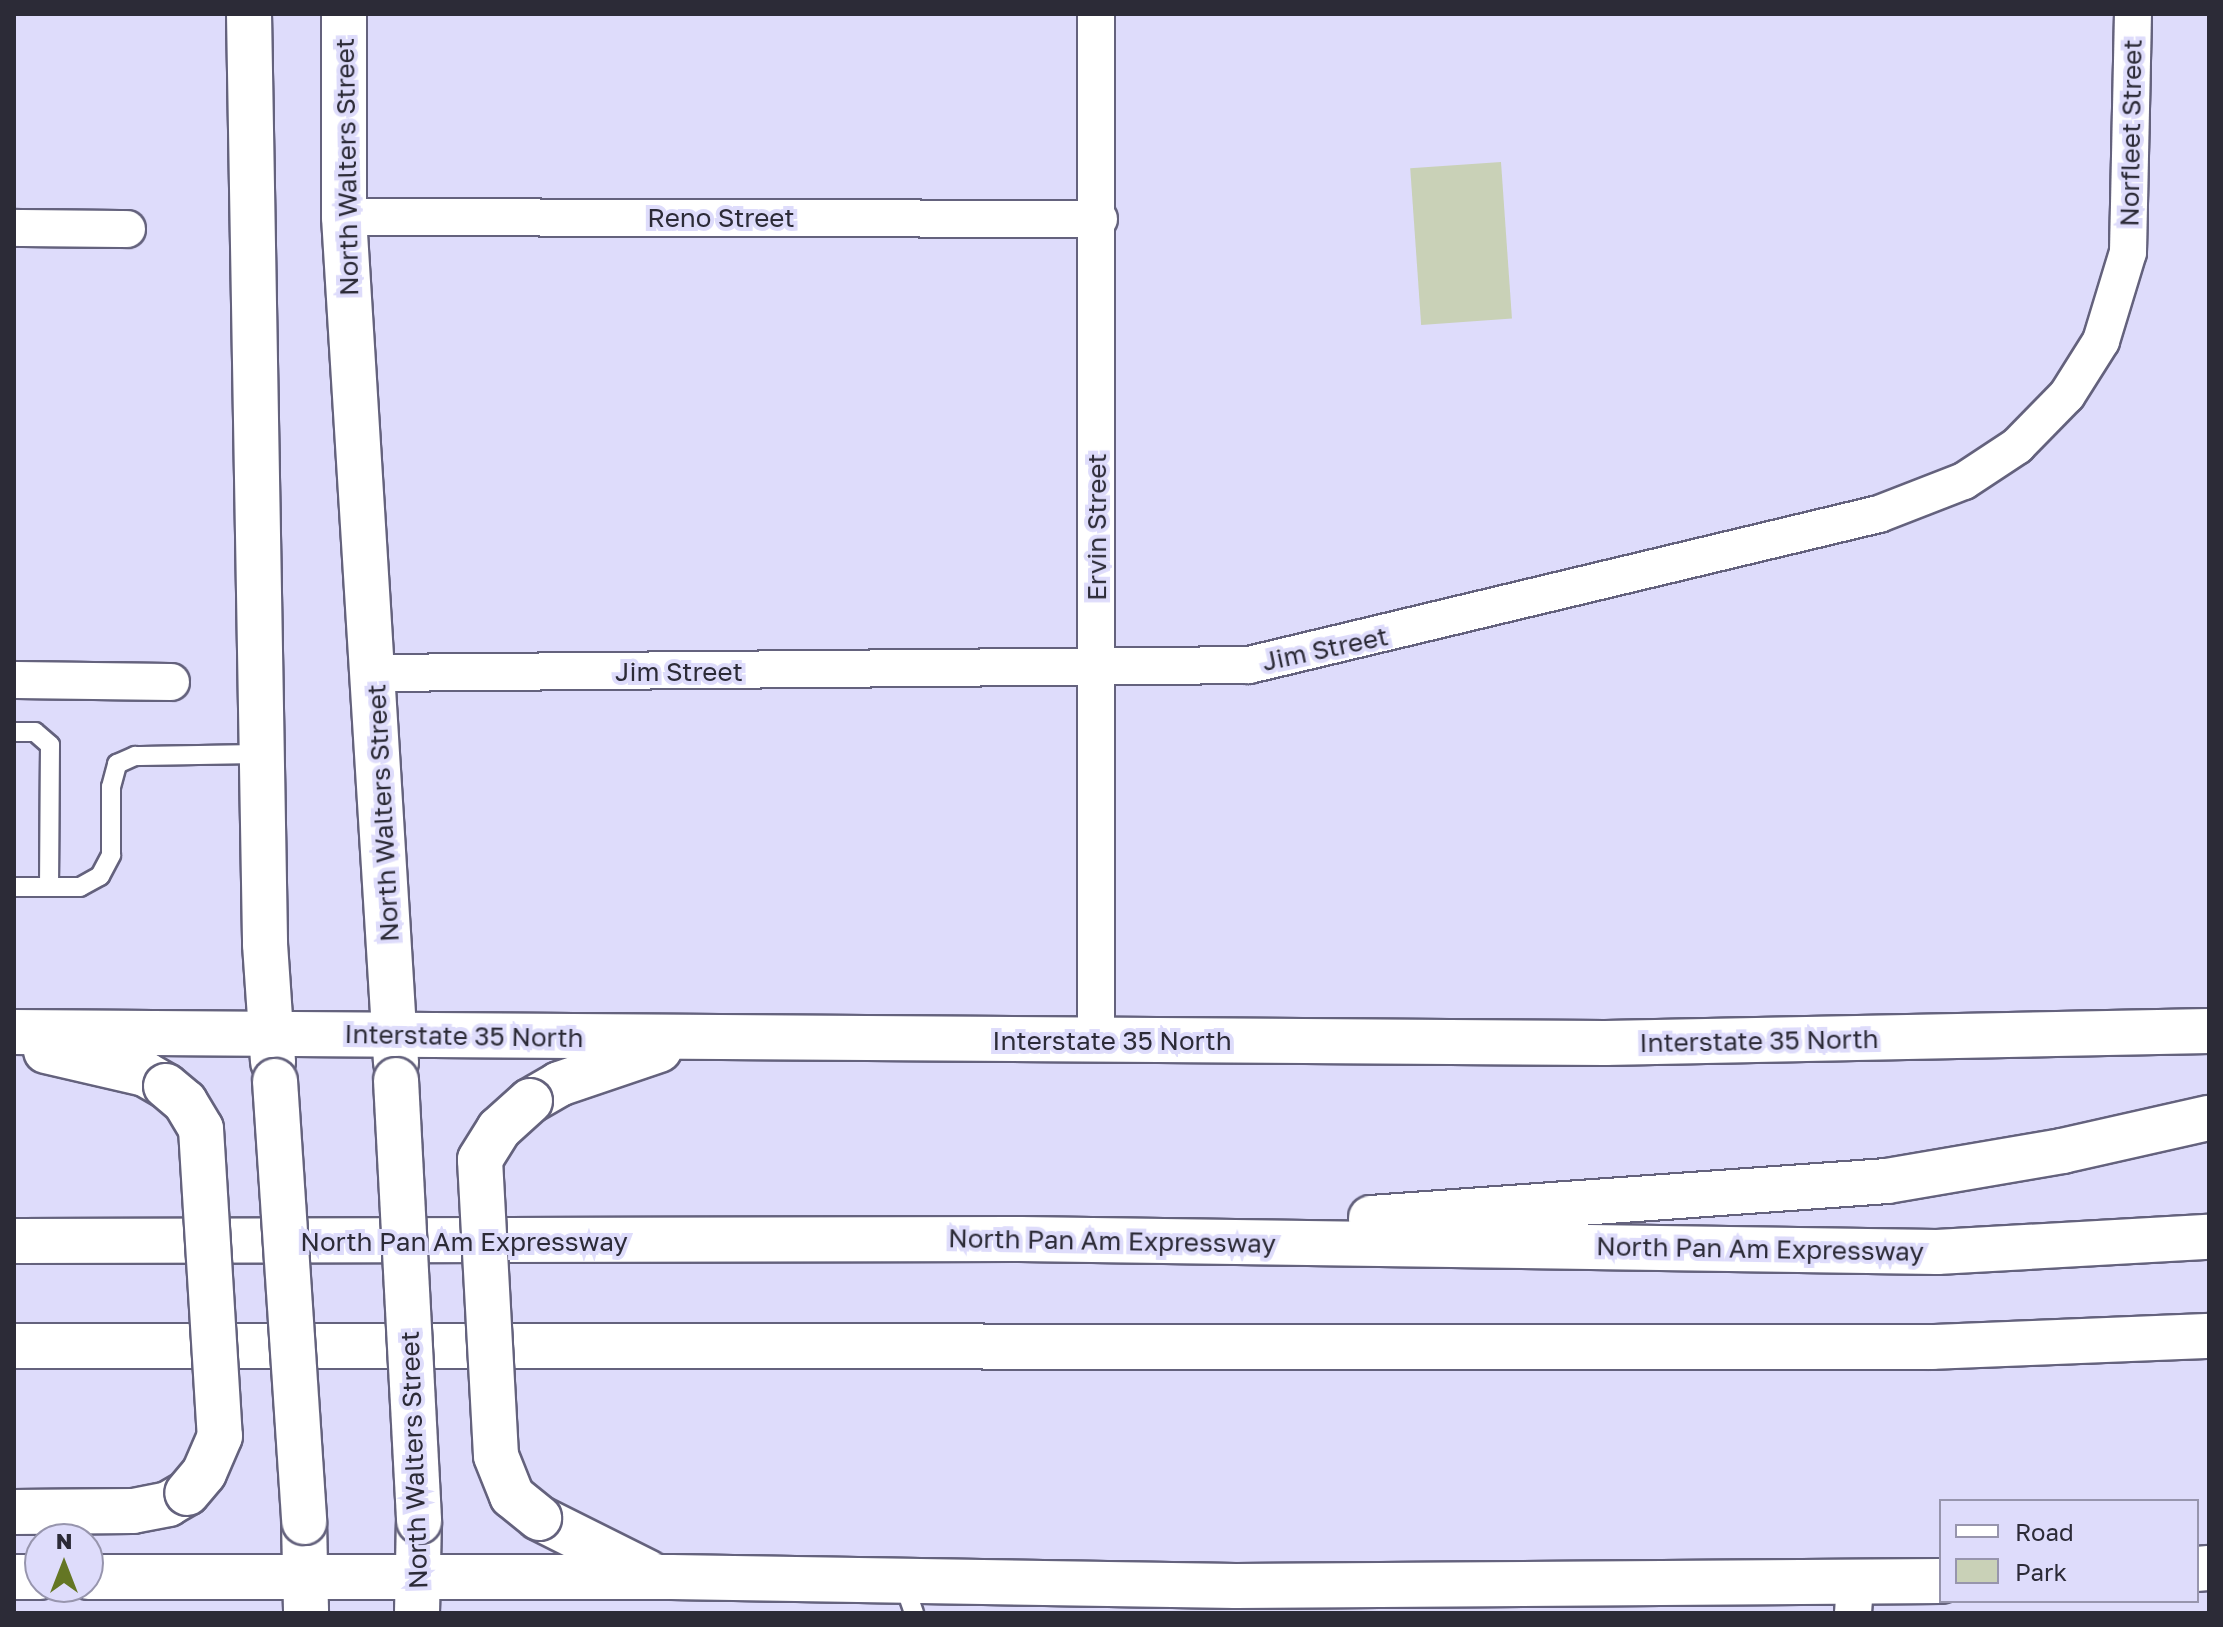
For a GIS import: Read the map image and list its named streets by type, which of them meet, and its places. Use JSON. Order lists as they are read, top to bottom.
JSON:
{
  "streets": {
    "main road": ["North Walters Street", "Interstate 35 North", "North Pan Am Expressway"],
    "street": [
      "Norfleet Street",
      "Reno Street",
      "Ervin Street",
      "Jim Street"
    ]
  },
  "crossings": [
    ["Norfleet Street", "Jim Street"],
    ["North Walters Street", "Reno Street"],
    ["North Walters Street", "Jim Street"],
    ["North Walters Street", "Interstate 35 North"],
    ["Reno Street", "Ervin Street"],
    ["Ervin Street", "Jim Street"],
    ["Ervin Street", "Interstate 35 North"]
  ],
  "legend": ["Road", "Park"],
  "north": "top"
}
